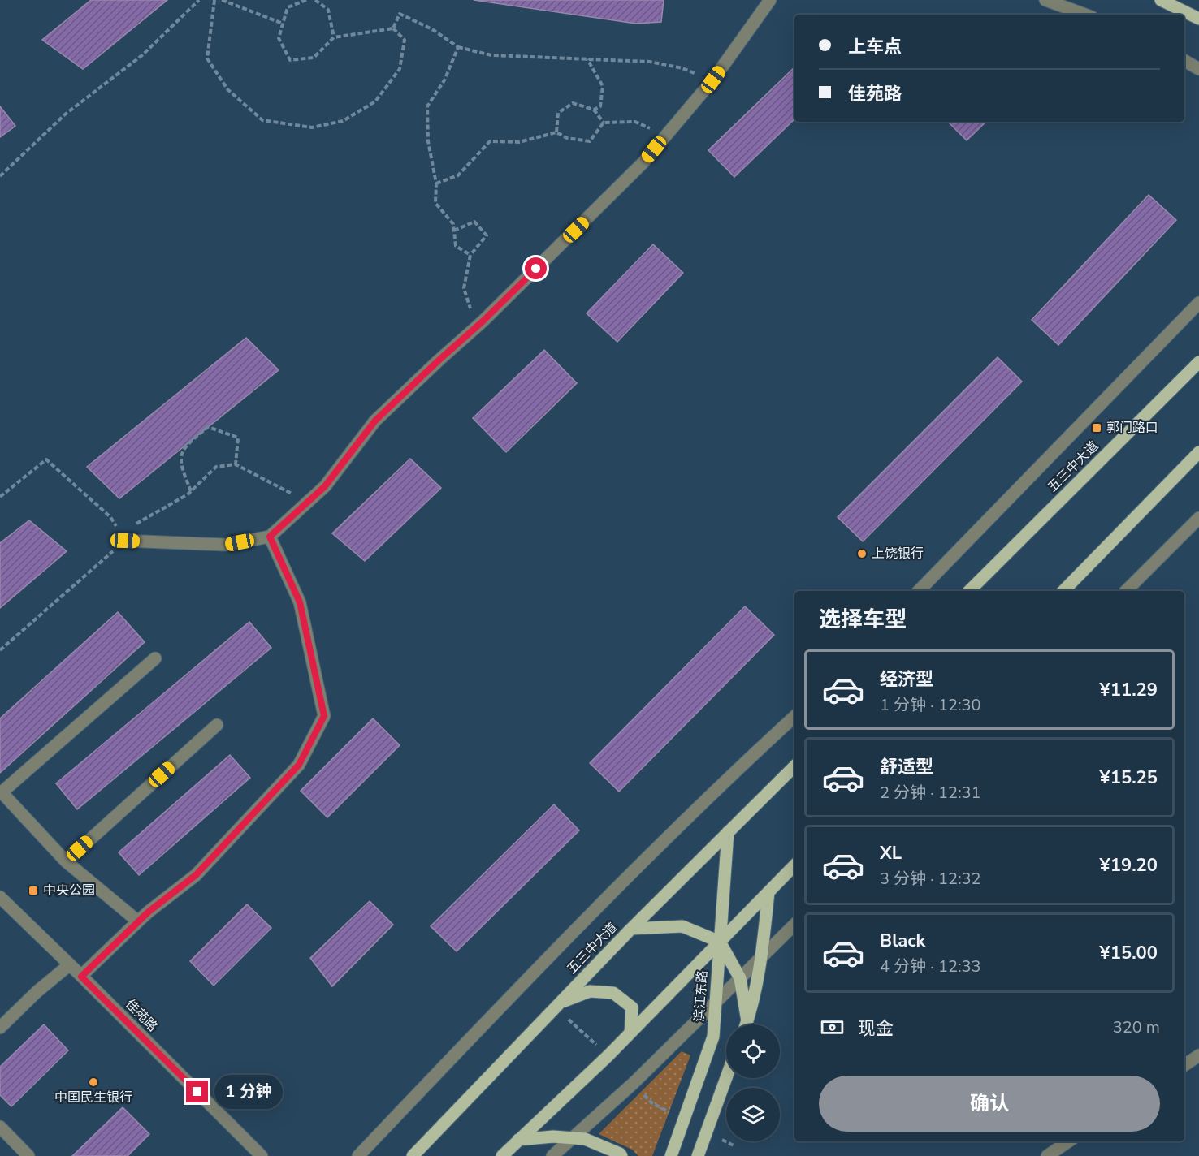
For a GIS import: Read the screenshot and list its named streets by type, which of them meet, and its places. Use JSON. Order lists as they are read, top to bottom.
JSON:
{
  "streets": {
    "main road": ["五三中大道", "滨江东路"],
    "street": ["佳苑路"]
  },
  "crossings": [
    ["五三中大道", "滨江东路"]
  ],
  "places": {
    "transit": ["郭门路口", "中央公园"],
    "other": ["上饶银行", "中国民生银行"]
  },
  "page": {
    "banner": ["上车点", "佳苑路"],
    "heading": "选择车型",
    "list": [
      {
        "name": "经济型",
        "note": "1 分钟 · 12:30",
        "value": "¥11.29"
      },
      {
        "name": "舒适型",
        "note": "2 分钟 · 12:31",
        "value": "¥15.25"
      },
      {
        "name": "XL",
        "note": "3 分钟 · 12:32",
        "value": "¥19.20"
      },
      {
        "name": "Black",
        "note": "4 分钟 · 12:33",
        "value": "¥15.00"
      }
    ],
    "pay": ["现金", "320 m"],
    "buttons": "确认",
    "bubble": "1 分钟"
  }
}
